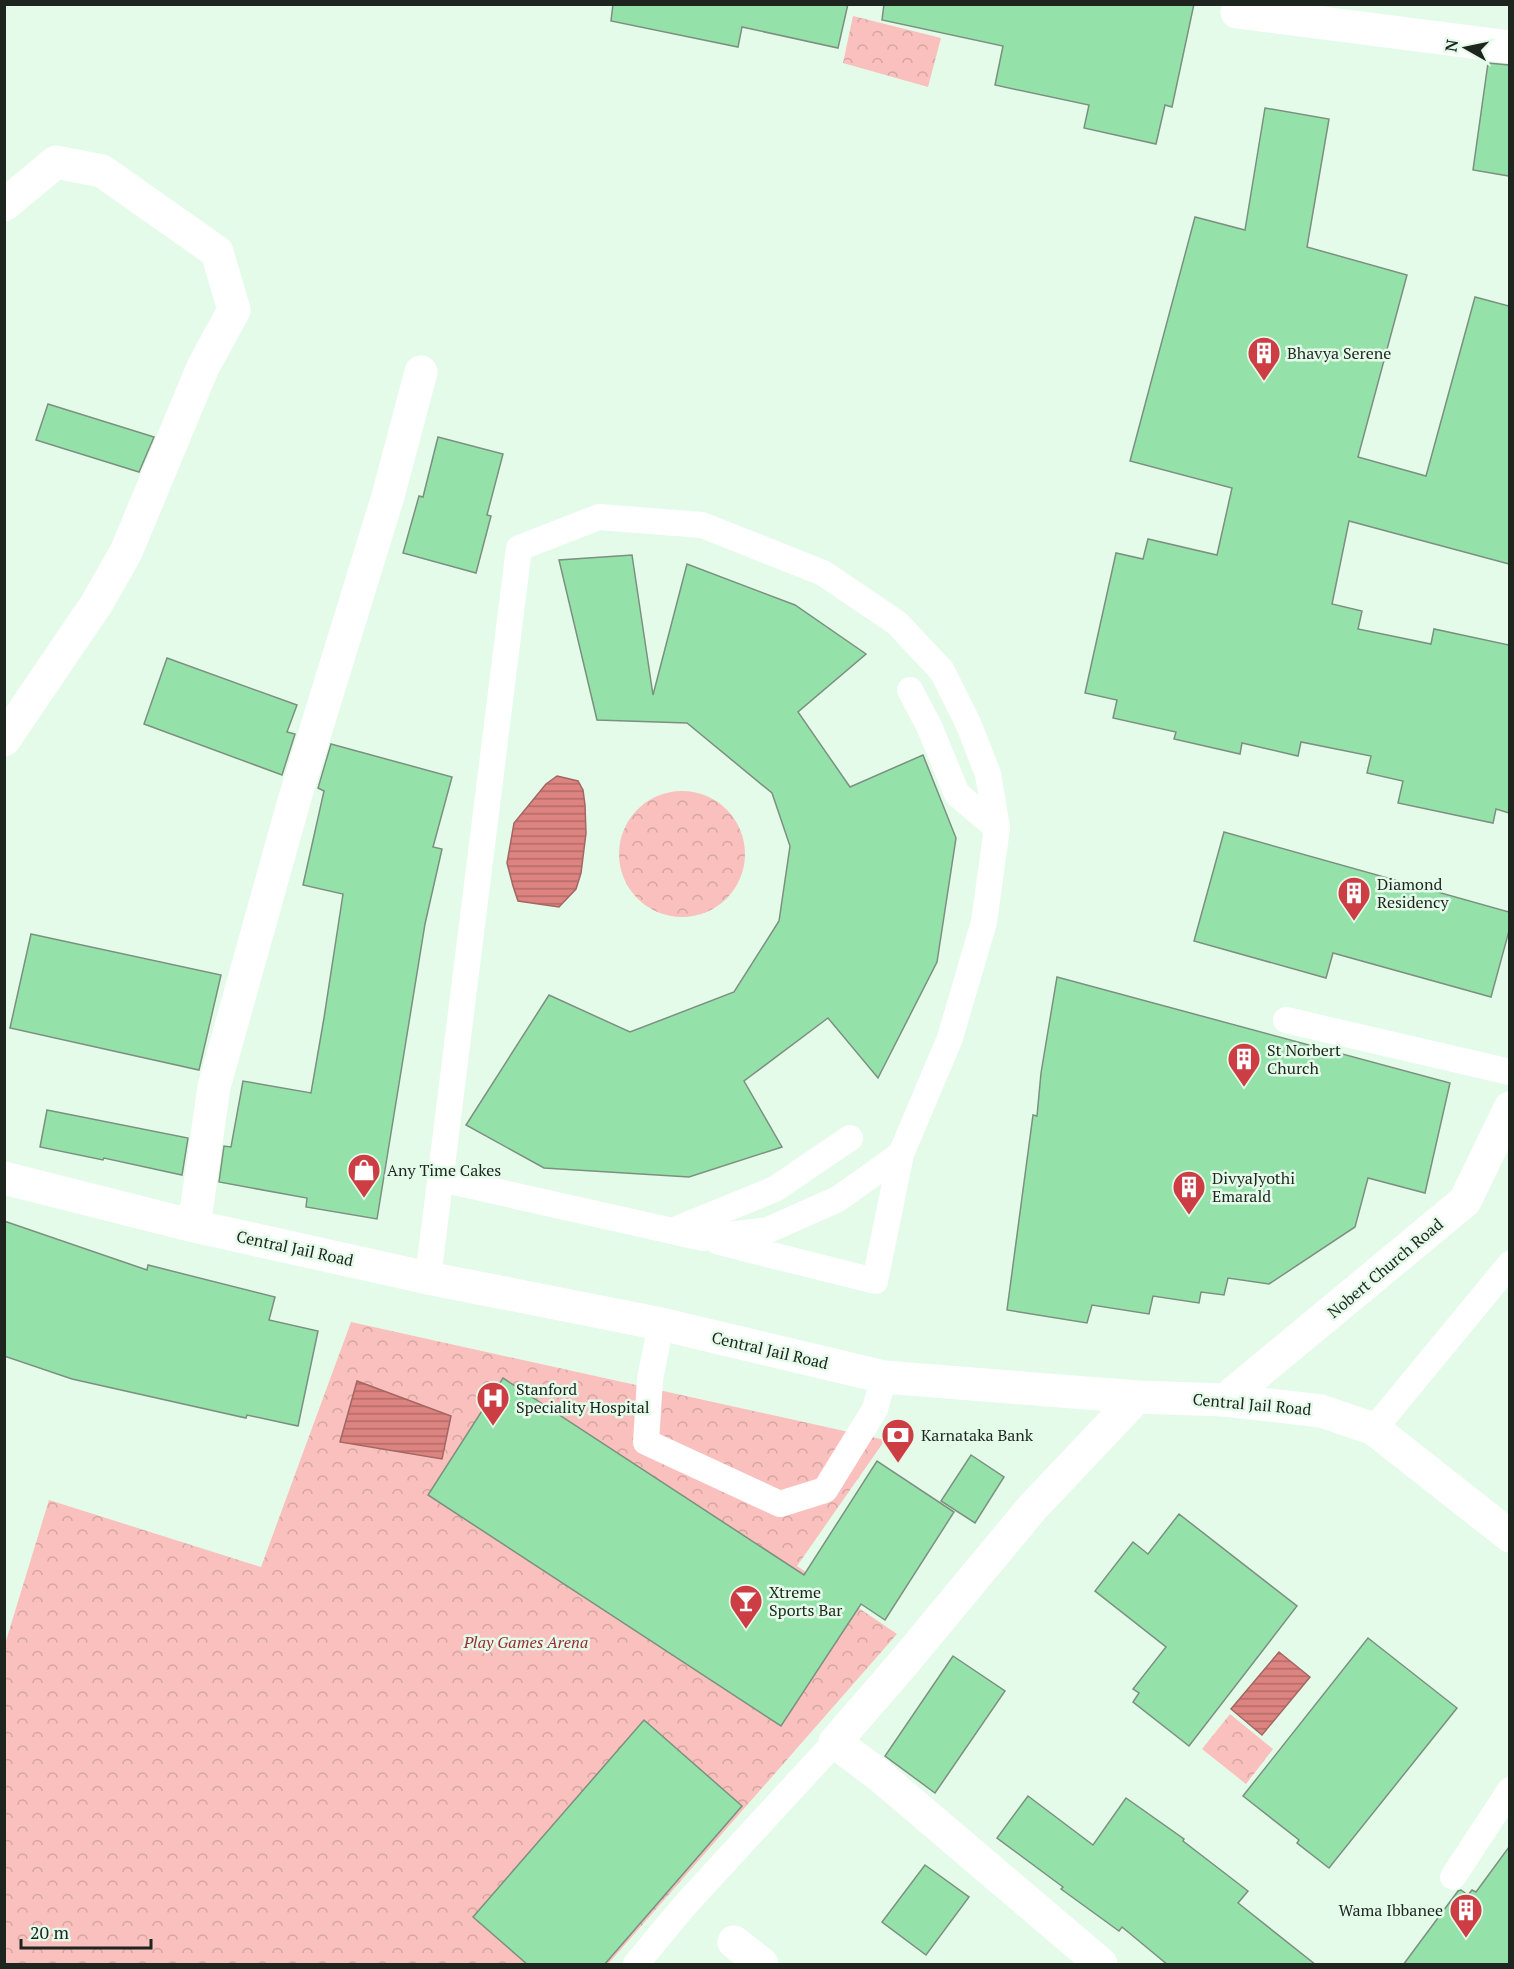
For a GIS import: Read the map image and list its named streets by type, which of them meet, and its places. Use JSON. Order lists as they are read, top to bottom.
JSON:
{
  "streets": {
    "street": ["Central Jail Road", "Nobert Church Road"]
  },
  "crossings": [
    ["Central Jail Road", "Nobert Church Road"]
  ],
  "parks": ["Play Games Arena"],
  "places": {
    "building": [
      "Bhavya Serene",
      "Diamond Residency",
      "St Norbert Church",
      "DivyaJyothi Emarald",
      "Wama Ibbanee"
    ],
    "shop": ["Any Time Cakes"],
    "hospital": ["Stanford Speciality Hospital"],
    "bank": ["Karnataka Bank"],
    "bar": ["Xtreme Sports Bar"]
  },
  "scale_bar": "20 m",
  "north": "left"
}
